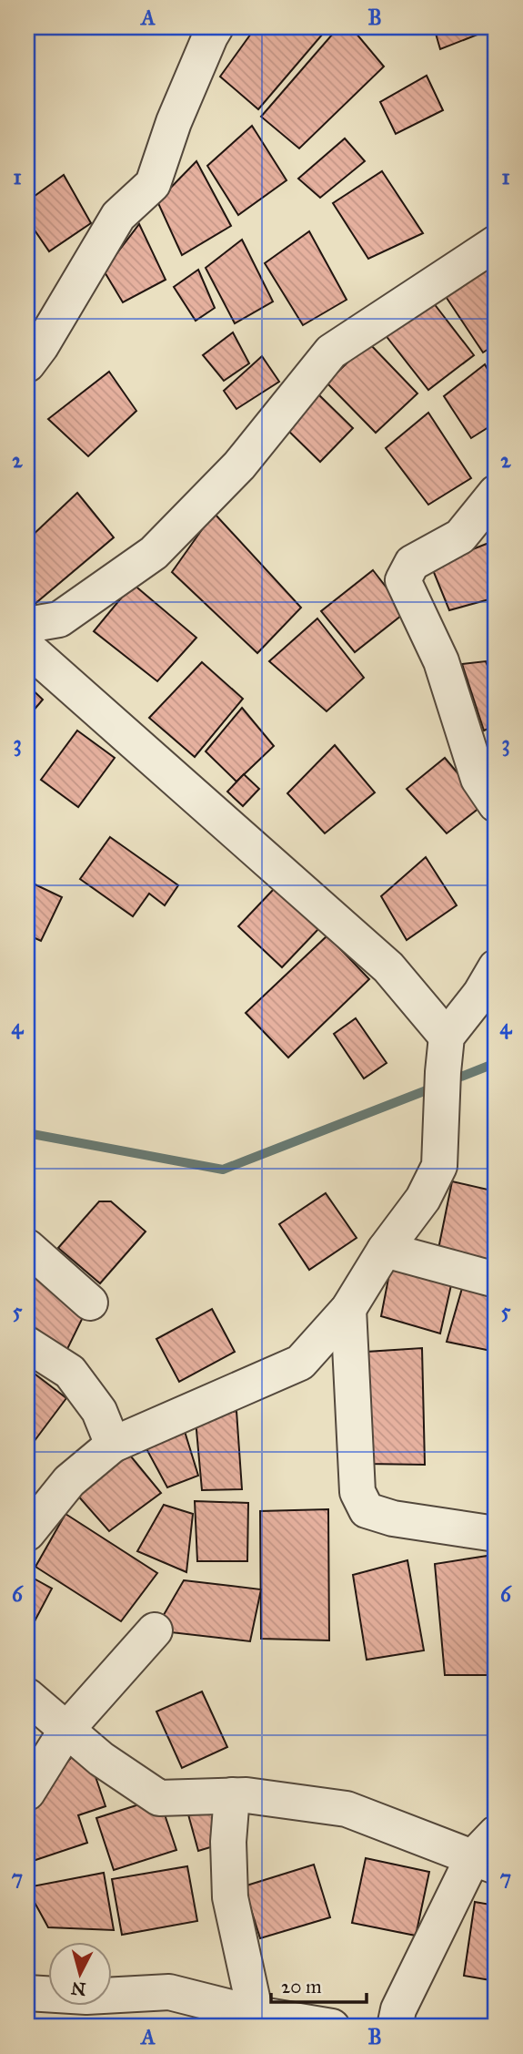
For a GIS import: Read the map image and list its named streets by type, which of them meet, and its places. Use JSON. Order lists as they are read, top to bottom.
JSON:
{
  "scale_bar": "20 m",
  "north": "bottom",
  "grid": {
    "columns": ["A", "B"],
    "rows": [
      "1",
      "2",
      "3",
      "4",
      "5",
      "6",
      "7"
    ]
  }
}
